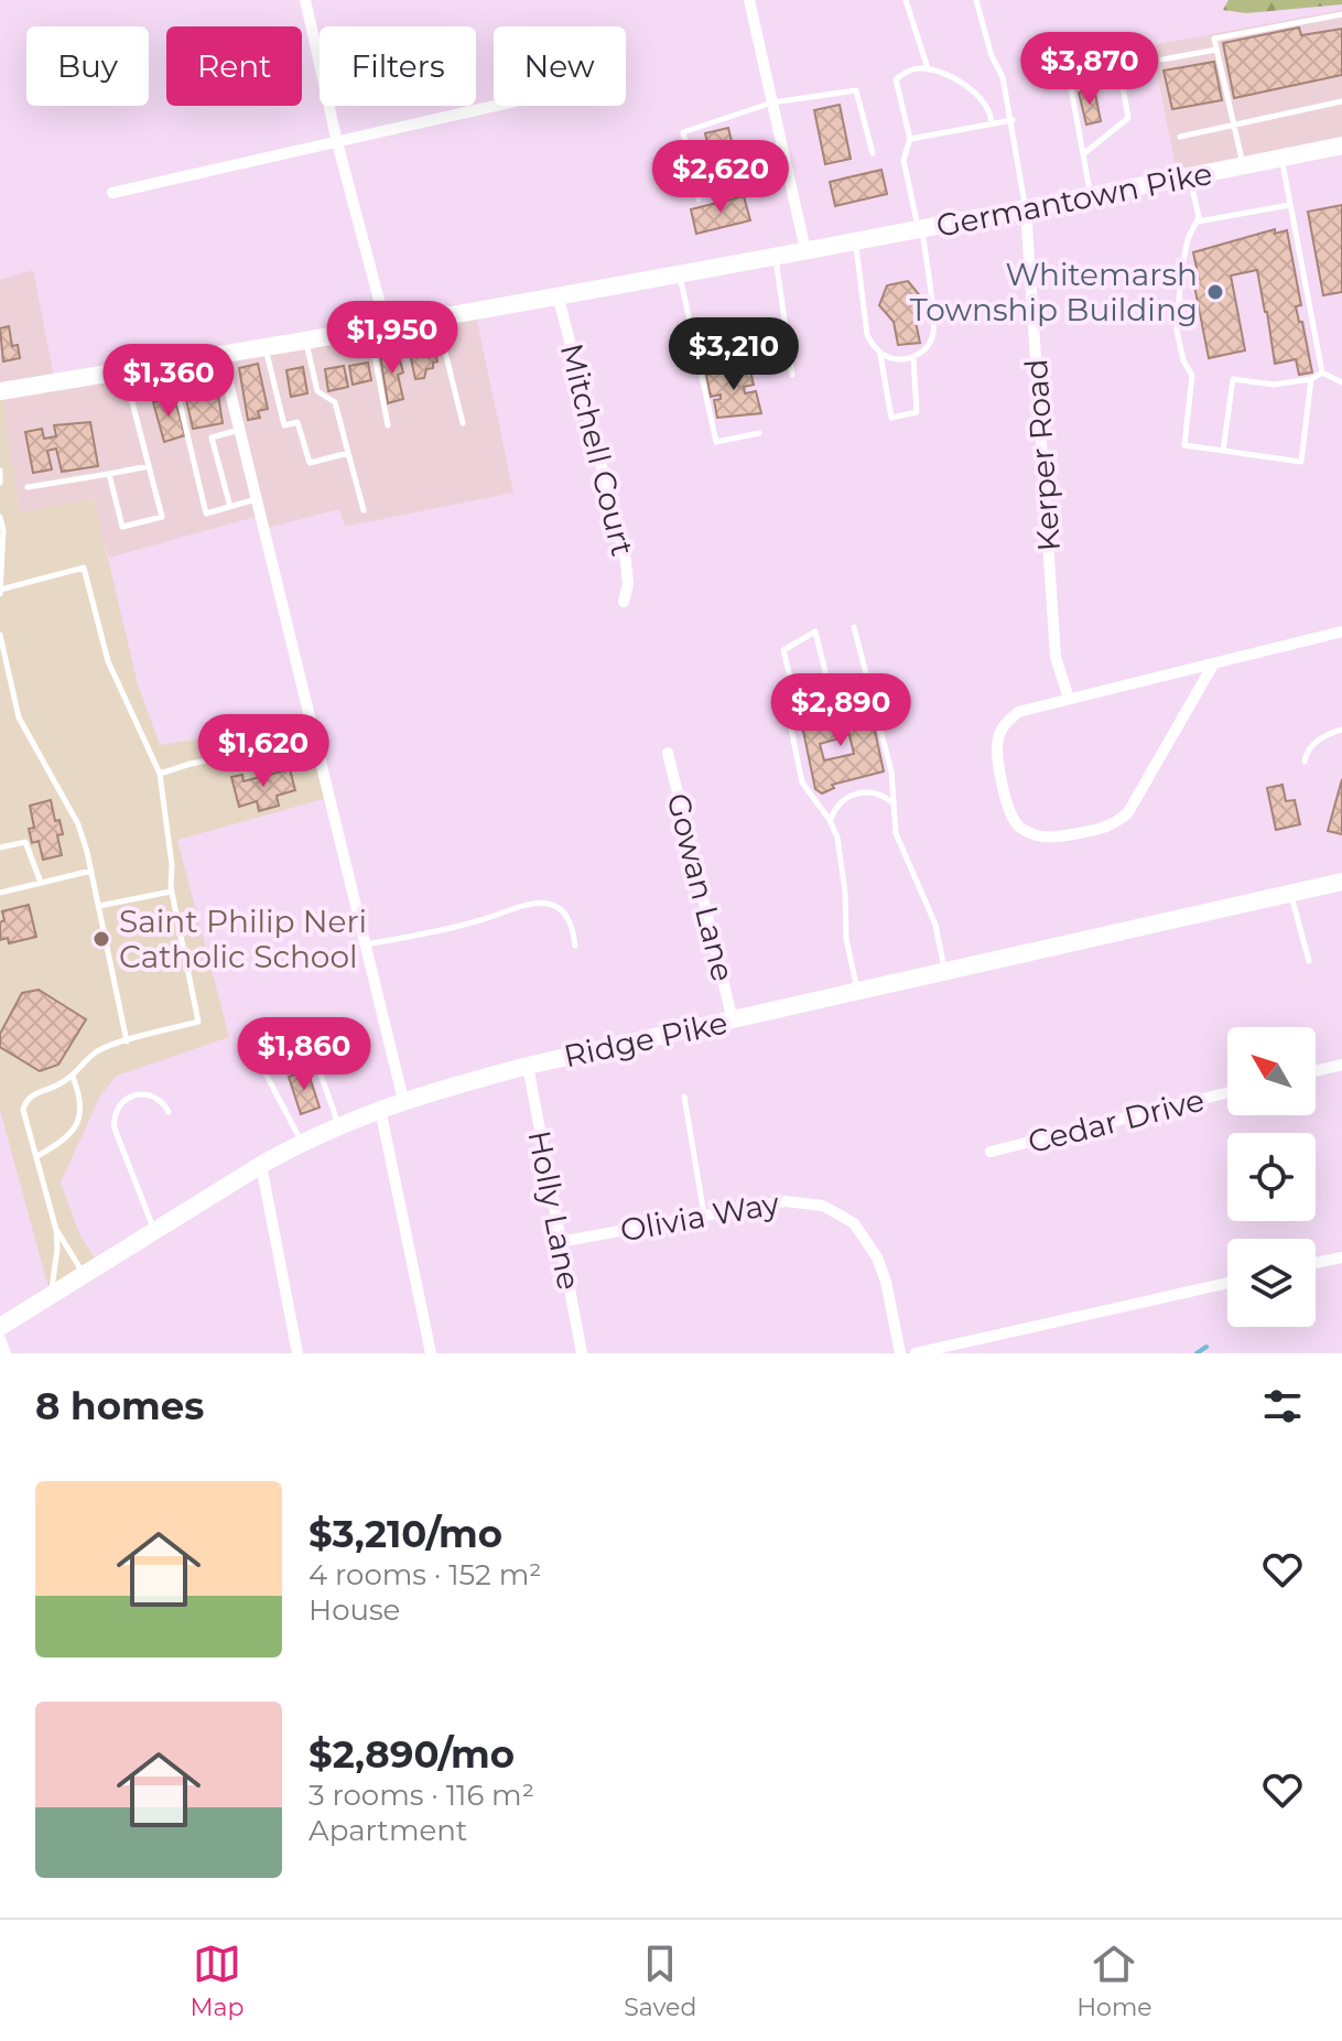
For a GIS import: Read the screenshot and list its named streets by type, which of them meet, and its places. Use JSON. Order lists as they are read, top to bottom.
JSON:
{
  "streets": {
    "main road": ["Germantown Pike", "Ridge Pike"],
    "street": [
      "Mitchell Court",
      "Kerper Road",
      "Gowan Lane",
      "Cedar Drive",
      "Holly Lane",
      "Olivia Way"
    ]
  },
  "crossings": [
    ["Germantown Pike", "Mitchell Court"],
    ["Germantown Pike", "Kerper Road"],
    ["Gowan Lane", "Ridge Pike"],
    ["Ridge Pike", "Holly Lane"],
    ["Holly Lane", "Olivia Way"]
  ],
  "places": ["Whitemarsh Township Building", "Saint Philip Neri Catholic School"],
  "north": "top left",
  "page": {
    "chip": [
      "Buy",
      "Rent",
      "Filters",
      "New"
    ],
    "price": [
      "$3,870",
      "$2,620",
      "$1,950",
      "$3,210",
      "$1,360",
      "$2,890",
      "$1,620",
      "$1,860"
    ],
    "heading": "8 homes",
    "list": [
      {
        "name": "$3,210/mo",
        "note": "4 rooms · 152 m² · House"
      },
      {
        "name": "$2,890/mo",
        "note": "3 rooms · 116 m² · Apartment"
      }
    ],
    "tabs": ["Map", "Saved", "Home"]
  }
}
